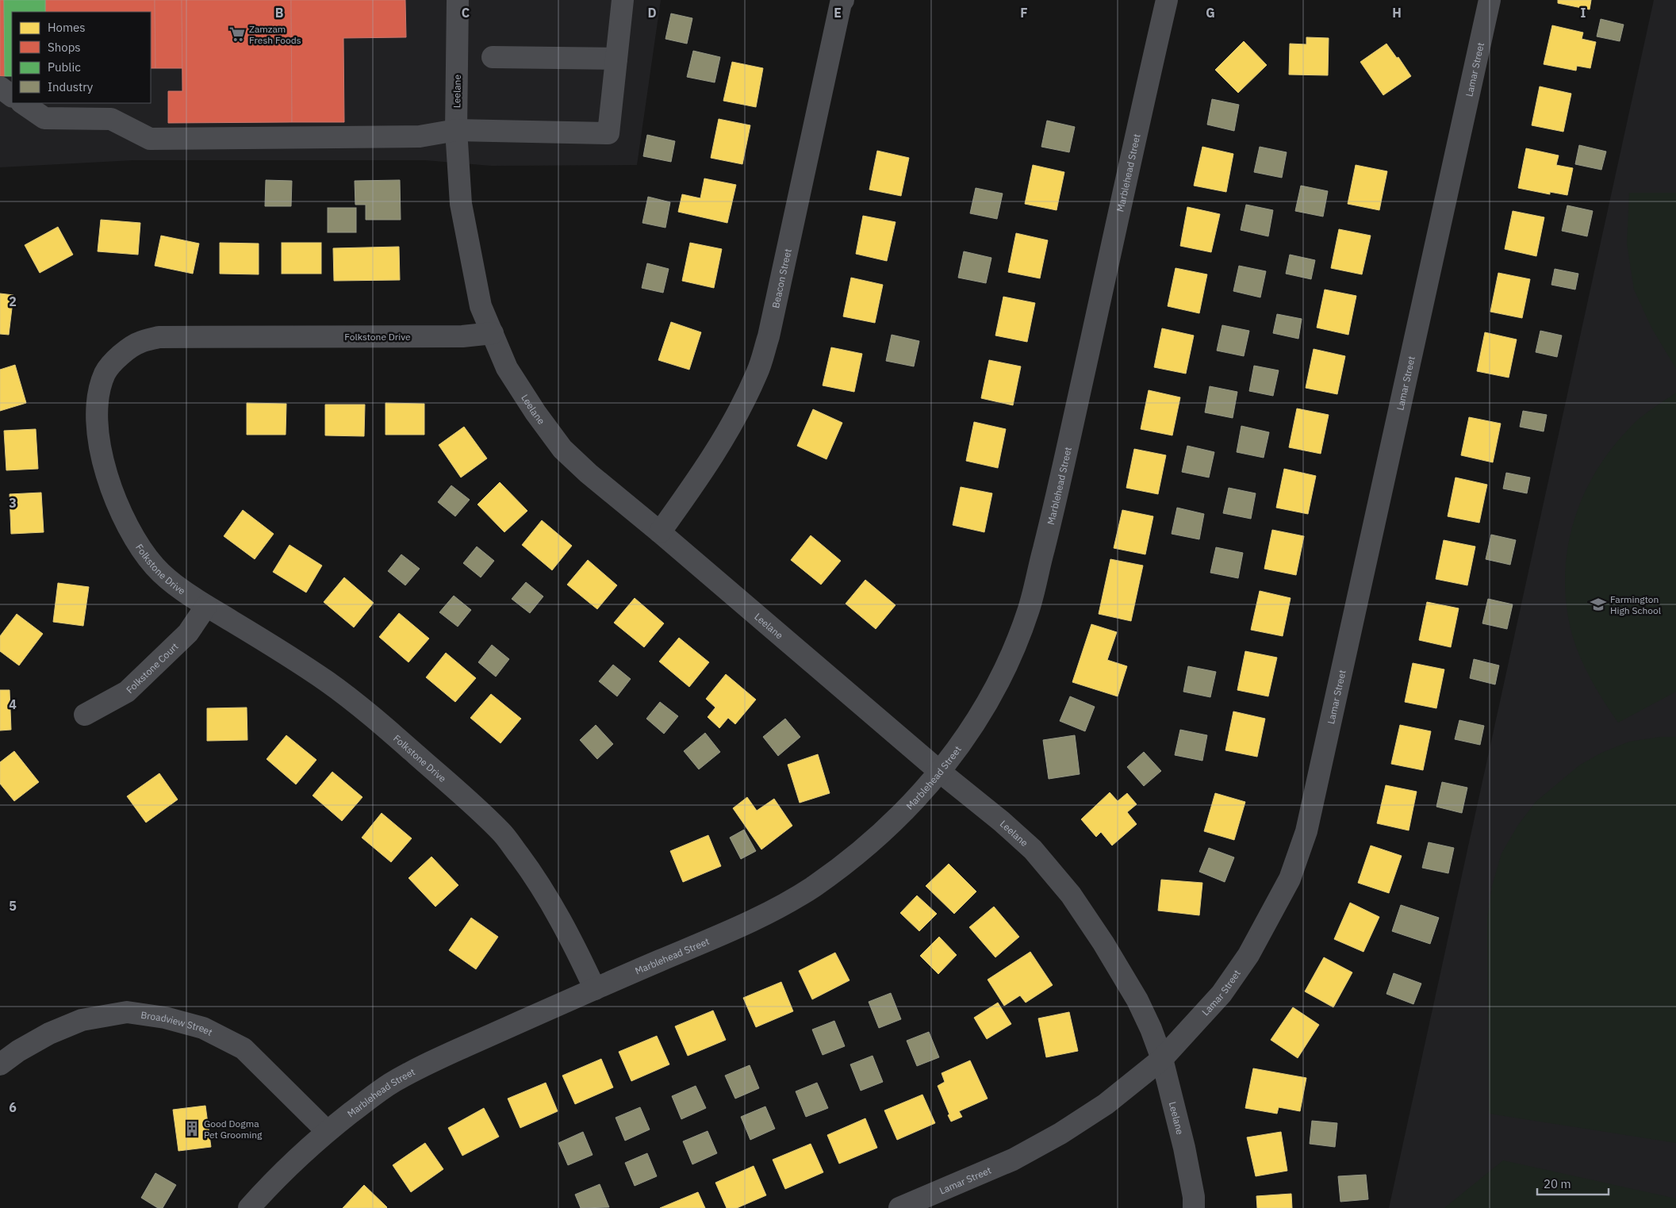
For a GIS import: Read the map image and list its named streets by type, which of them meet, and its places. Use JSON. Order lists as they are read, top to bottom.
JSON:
{
  "streets": {
    "street": [
      "Lamar Street",
      "Leelane",
      "Marblehead Street",
      "Beacon Street",
      "Folkstone Drive",
      "Folkstone Court",
      "Broadview Street"
    ]
  },
  "crossings": [
    ["Lamar Street", "Leelane"],
    ["Leelane", "Marblehead Street"],
    ["Leelane", "Beacon Street"],
    ["Leelane", "Folkstone Drive"],
    ["Marblehead Street", "Folkstone Drive"],
    ["Marblehead Street", "Broadview Street"],
    ["Folkstone Drive", "Folkstone Court"]
  ],
  "places": {
    "supermarket": ["Zamzam Fresh Foods"],
    "school or university": ["Farmington High School"],
    "building": ["Good Dogma Pet Grooming"]
  },
  "legend": [
    "Homes",
    "Shops",
    "Public",
    "Industry"
  ],
  "scale_bar": "20 m",
  "grid": {
    "columns": [
      "B",
      "C",
      "D",
      "E",
      "F",
      "G",
      "H",
      "I"
    ],
    "rows": [
      "2",
      "3",
      "4",
      "5",
      "6"
    ]
  }
}
